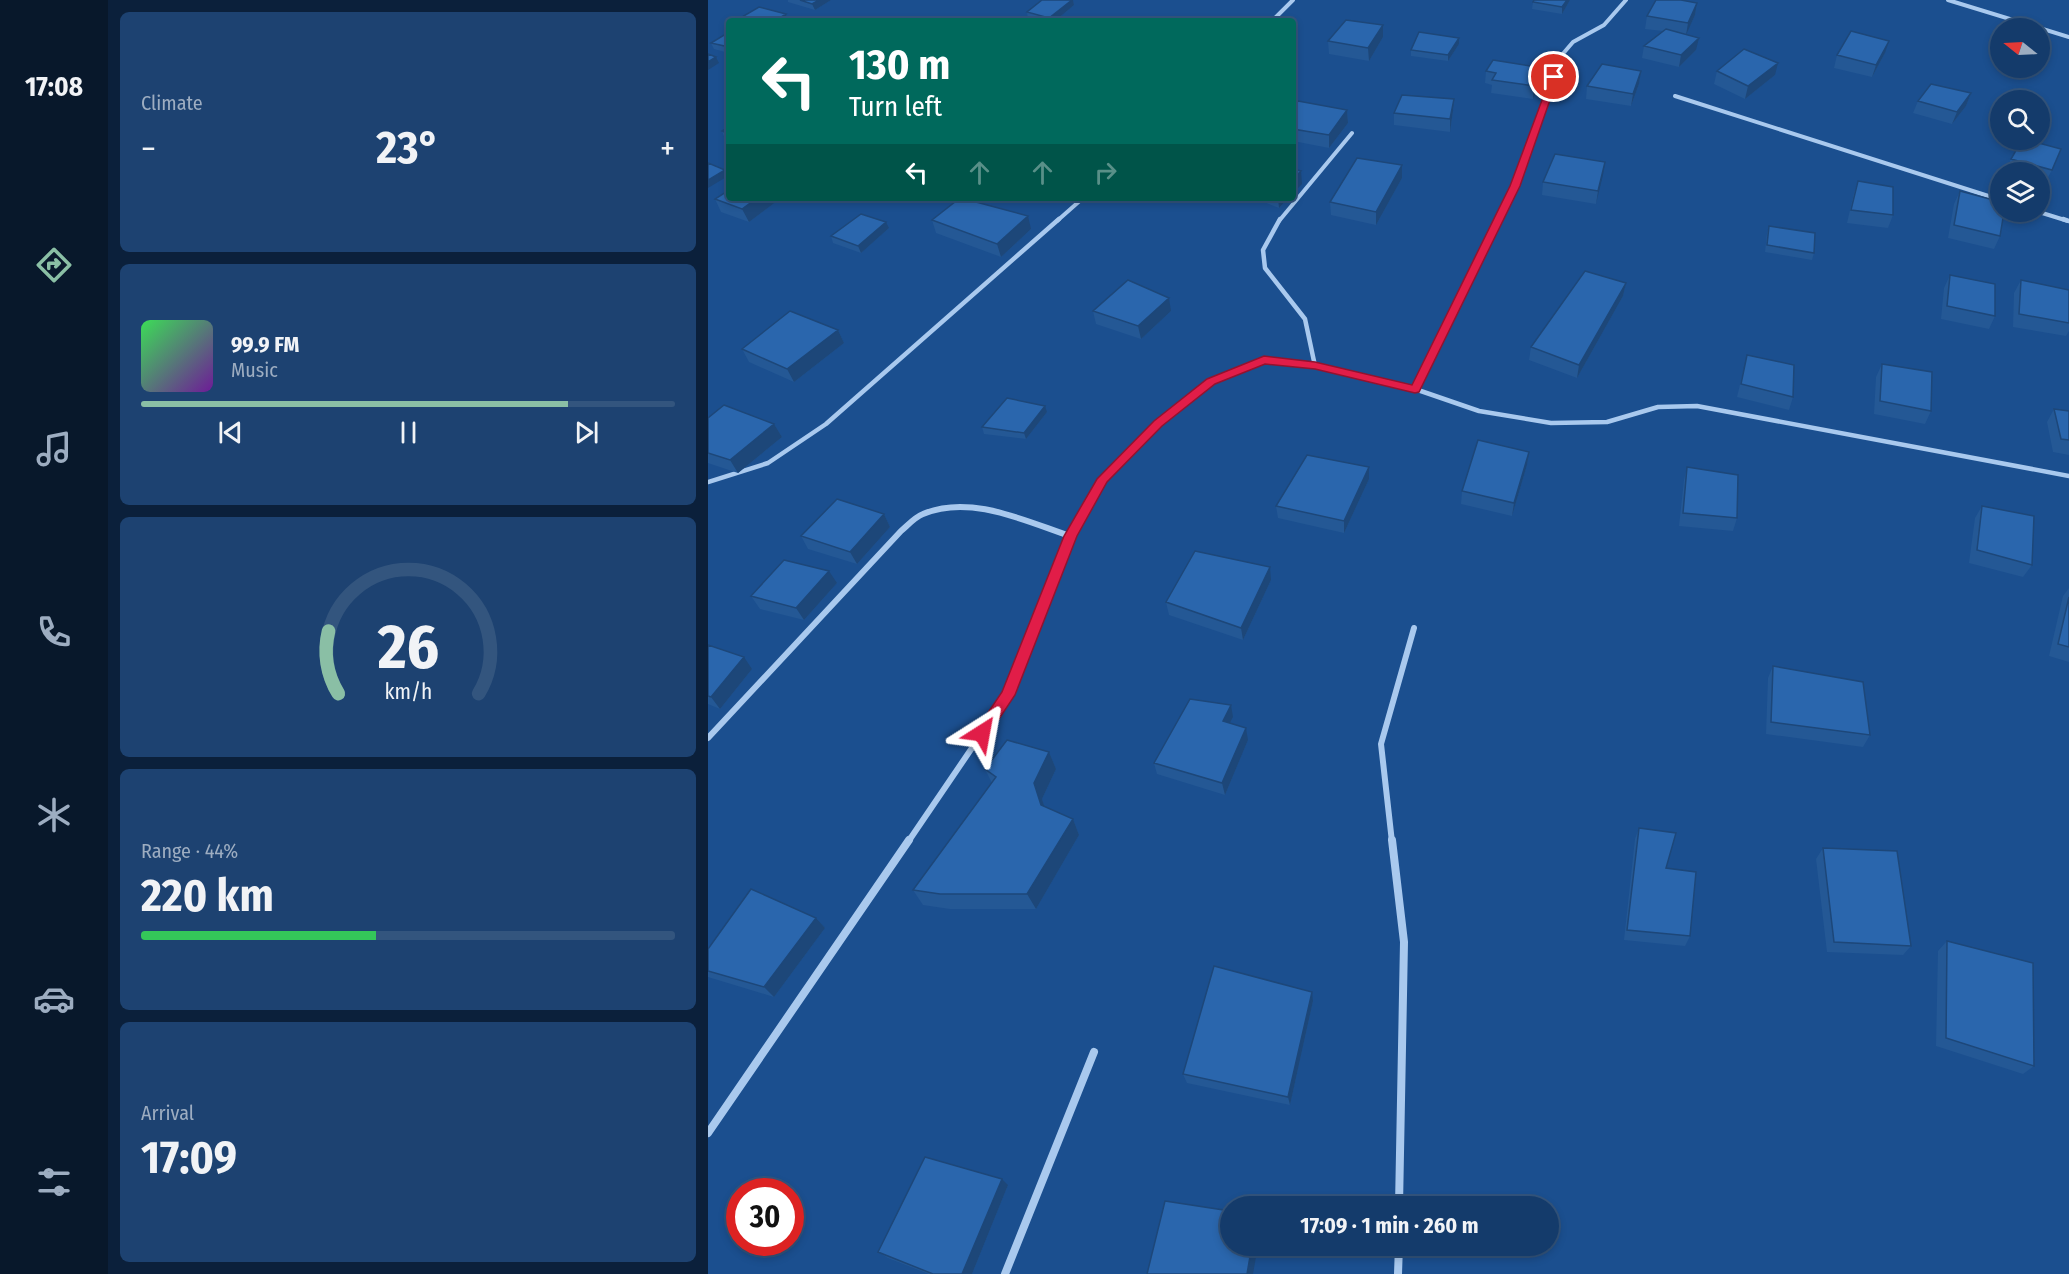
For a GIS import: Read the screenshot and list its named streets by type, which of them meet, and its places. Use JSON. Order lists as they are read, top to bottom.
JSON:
{
  "north": "left",
  "page": {
    "tabs": "17:08",
    "tile": [
      "Climate",
      ["Range · 44%", "220 km"],
      ["Arrival", "17:09"]
    ],
    "turn": ["130 m", "Turn left"],
    "heat": ["−", "23°", "+"],
    "song": ["99.9 FM", "Music"],
    "limit": "30",
    "trip": "17:09 · 1 min · 260 m",
    "gauge": ["26", "km/h"]
  }
}
